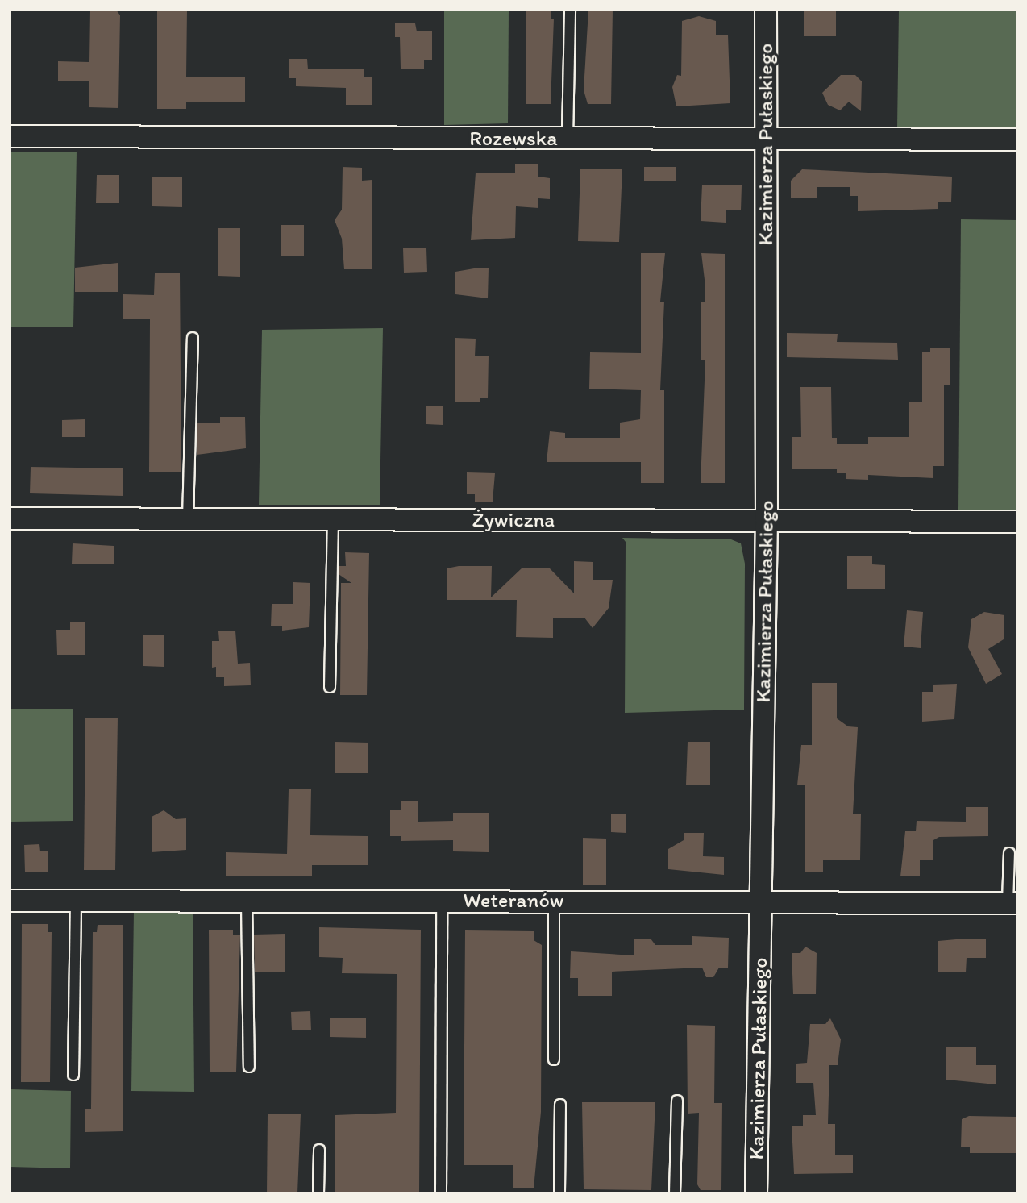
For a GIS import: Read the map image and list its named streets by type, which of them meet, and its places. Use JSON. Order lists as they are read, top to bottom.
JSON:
{
  "streets": {
    "street": [
      "Rozewska",
      "Kazimierza Pułaskiego",
      "Żywiczna",
      "Weteranów"
    ]
  },
  "crossings": [
    ["Rozewska", "Kazimierza Pułaskiego"],
    ["Kazimierza Pułaskiego", "Żywiczna"],
    ["Kazimierza Pułaskiego", "Weteranów"]
  ]
}
